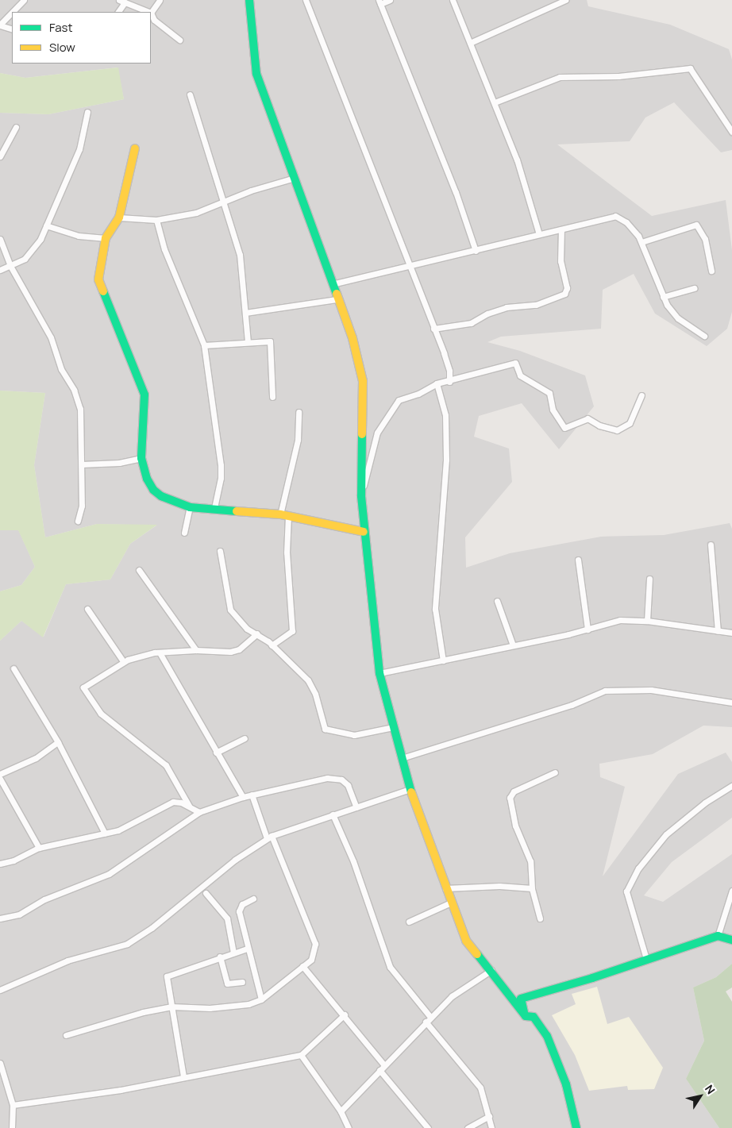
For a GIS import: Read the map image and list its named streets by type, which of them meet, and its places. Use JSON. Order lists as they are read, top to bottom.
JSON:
{
  "legend": ["Fast", "Slow"],
  "north": "top right"
}
